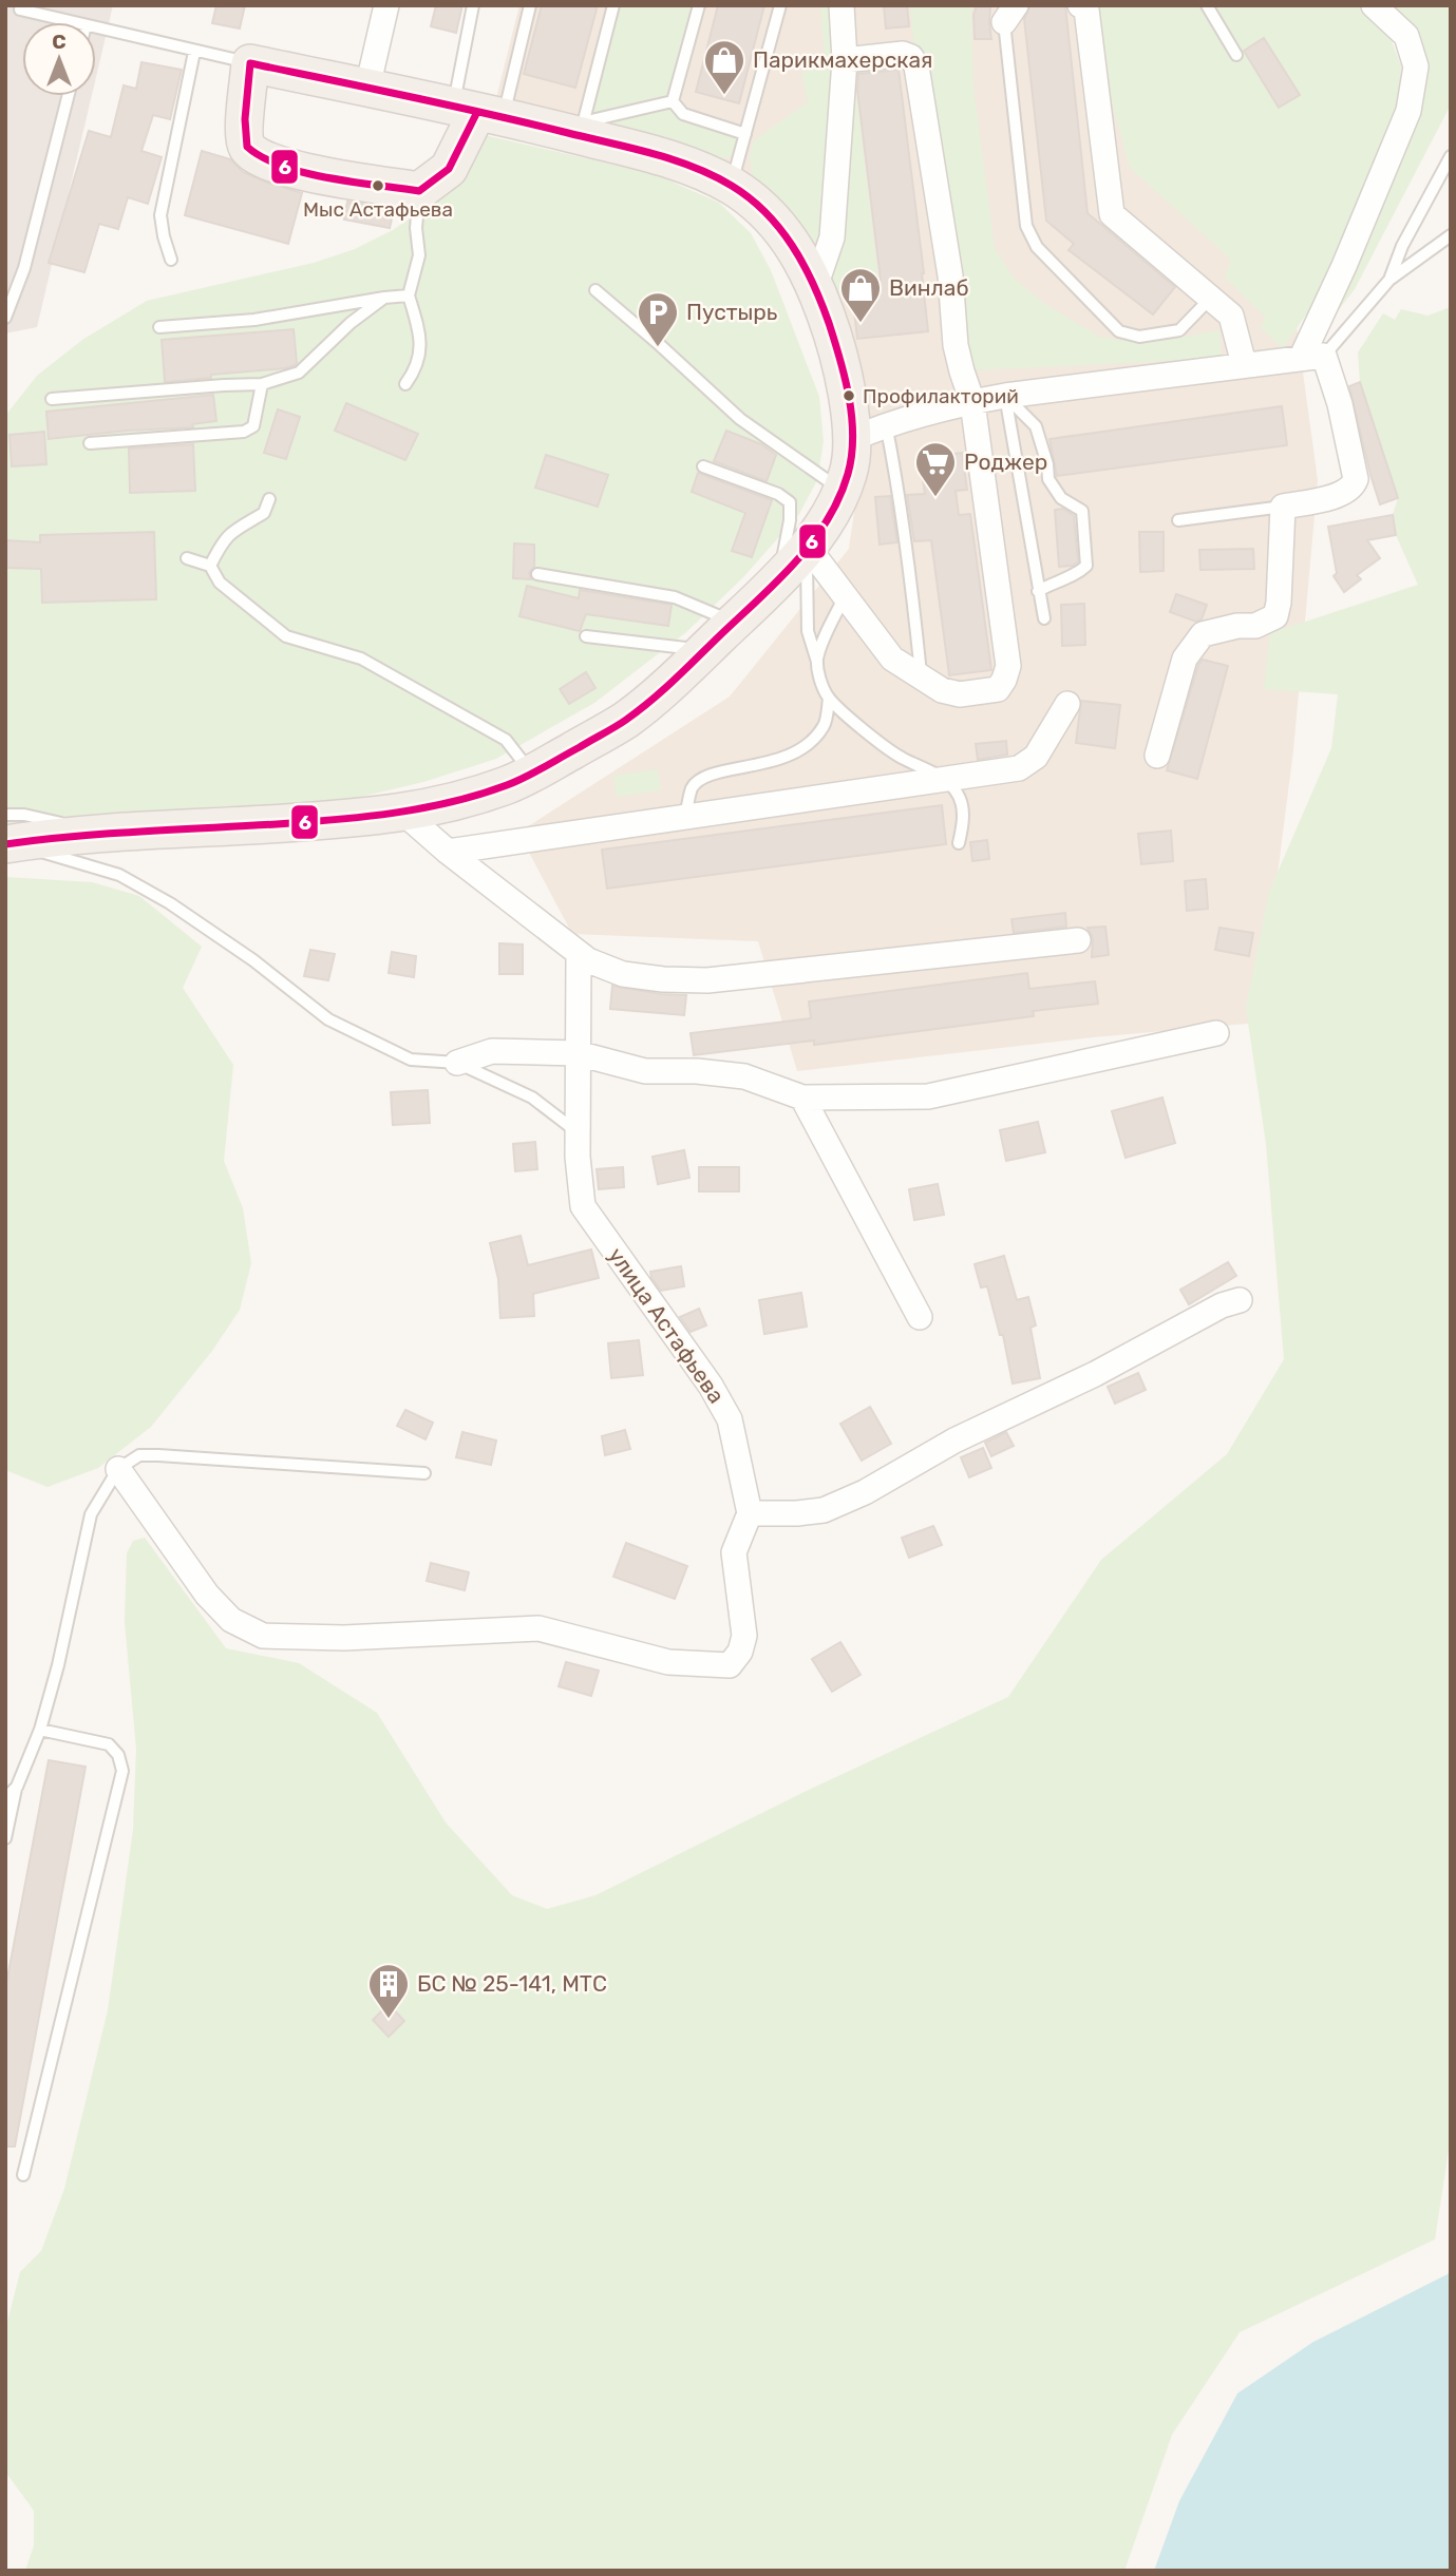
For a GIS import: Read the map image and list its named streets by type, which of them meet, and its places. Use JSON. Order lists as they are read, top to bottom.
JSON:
{
  "streets": {
    "street": ["улица Астафьева"]
  },
  "places": {
    "shop": ["Парикмахерская", "Винлаб"],
    "other": ["Мыс Астафьева", "Профилакторий"],
    "parking": ["Пустырь"],
    "supermarket": ["Роджер"],
    "building": ["БС № 25-141, МТС"]
  },
  "lines": ["transit line 6"],
  "north": "top"
}
